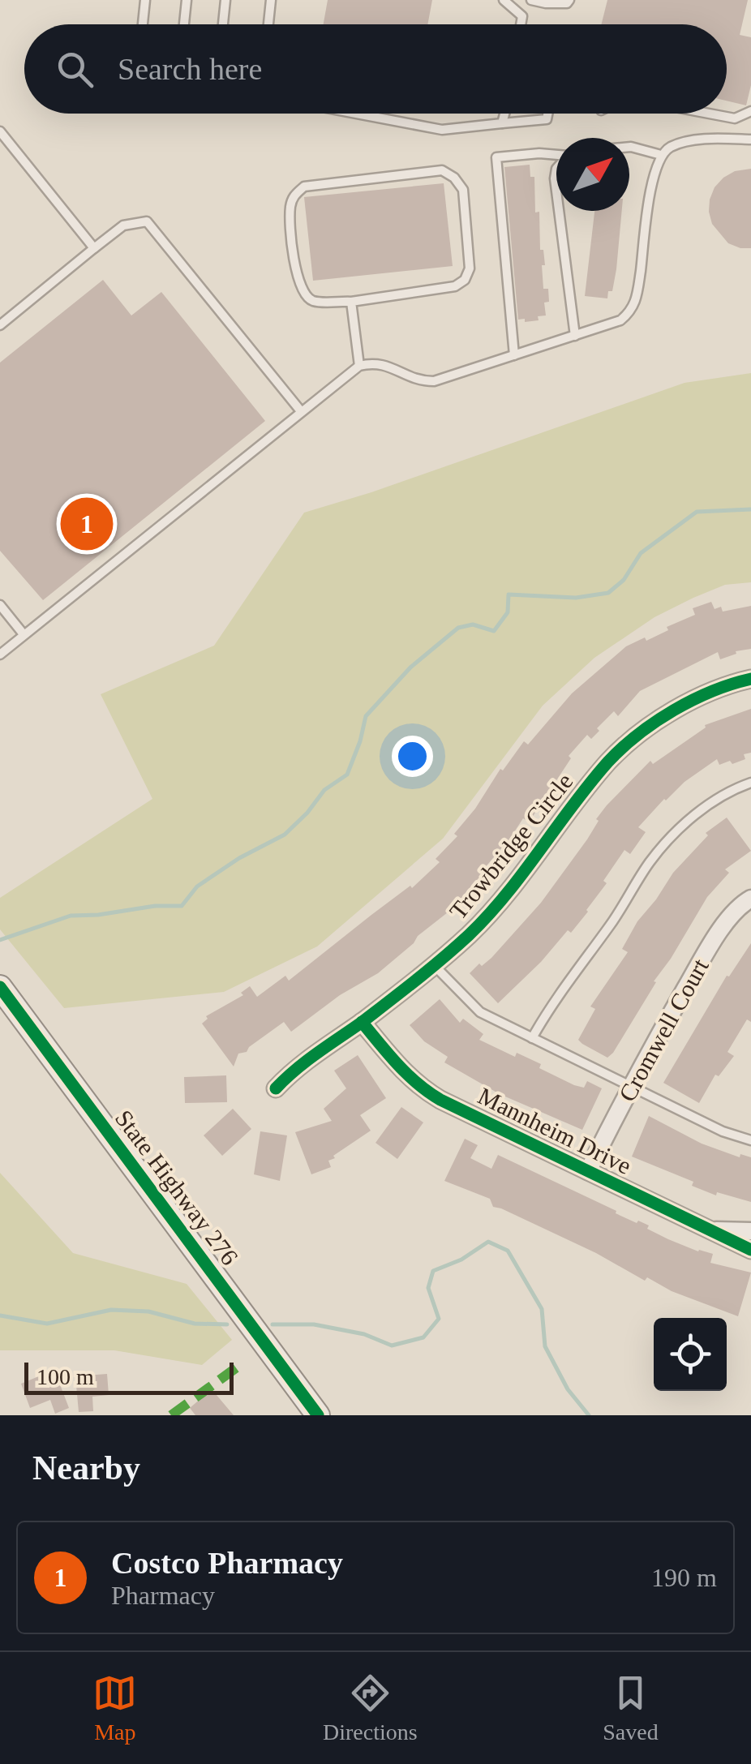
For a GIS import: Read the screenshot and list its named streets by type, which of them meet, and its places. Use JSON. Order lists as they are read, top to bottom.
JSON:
{
  "streets": {
    "street": [
      "Trowbridge Circle",
      "Cromwell Court",
      "Mannheim Drive",
      "State Highway 276"
    ]
  },
  "crossings": [
    ["Trowbridge Circle", "Mannheim Drive"],
    ["Cromwell Court", "Mannheim Drive"]
  ],
  "scale_bar": "100 m",
  "north": "top right",
  "page": {
    "search": "Search here",
    "pins": "1",
    "scale": "100 m",
    "heading": "Nearby",
    "list": [
      {
        "mark": "1",
        "name": "Costco Pharmacy",
        "note": "Pharmacy",
        "value": "190 m"
      }
    ],
    "nav": ["Map", "Directions", "Saved"]
  }
}
